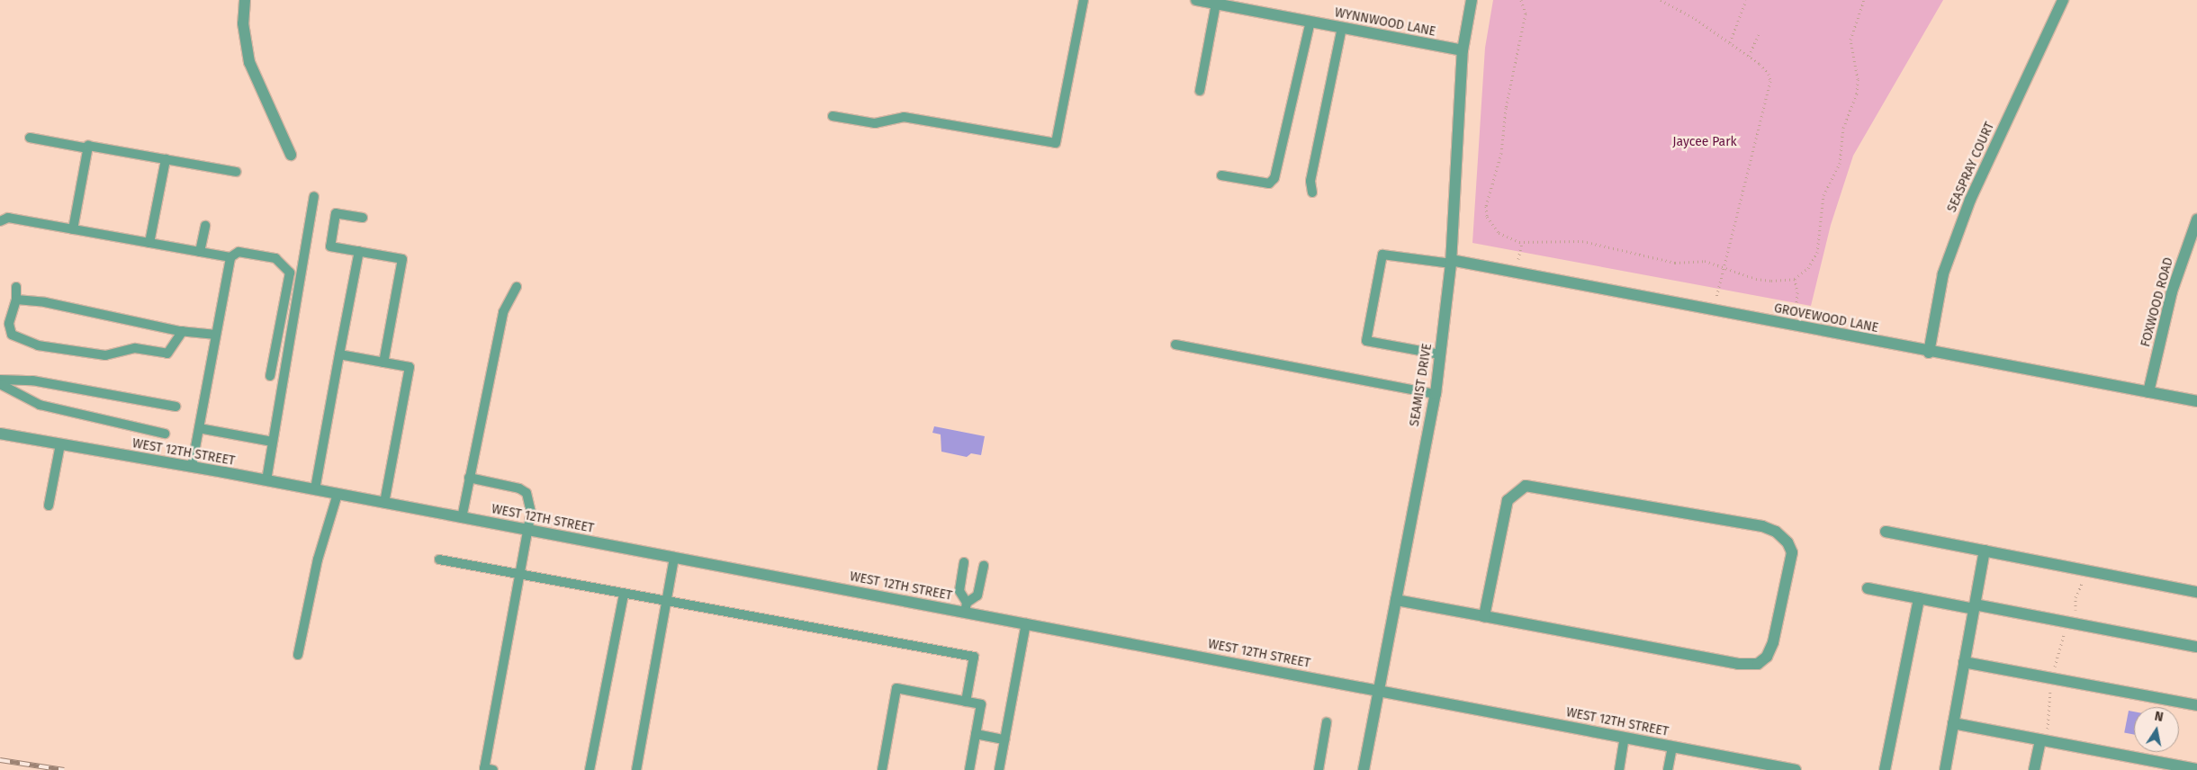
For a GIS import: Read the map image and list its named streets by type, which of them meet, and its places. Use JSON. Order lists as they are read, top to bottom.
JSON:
{
  "streets": {
    "street": [
      "WYNNWOOD LANE",
      "SEASPRAY COURT",
      "FOXWOOD ROAD",
      "GROVEWOOD LANE",
      "SEAMIST DRIVE",
      "WEST 12TH STREET"
    ]
  },
  "crossings": [
    ["WYNNWOOD LANE", "SEAMIST DRIVE"],
    ["SEASPRAY COURT", "GROVEWOOD LANE"],
    ["FOXWOOD ROAD", "GROVEWOOD LANE"],
    ["GROVEWOOD LANE", "SEAMIST DRIVE"],
    ["SEAMIST DRIVE", "WEST 12TH STREET"]
  ],
  "parks": ["Jaycee Park"],
  "north": "top"
}
